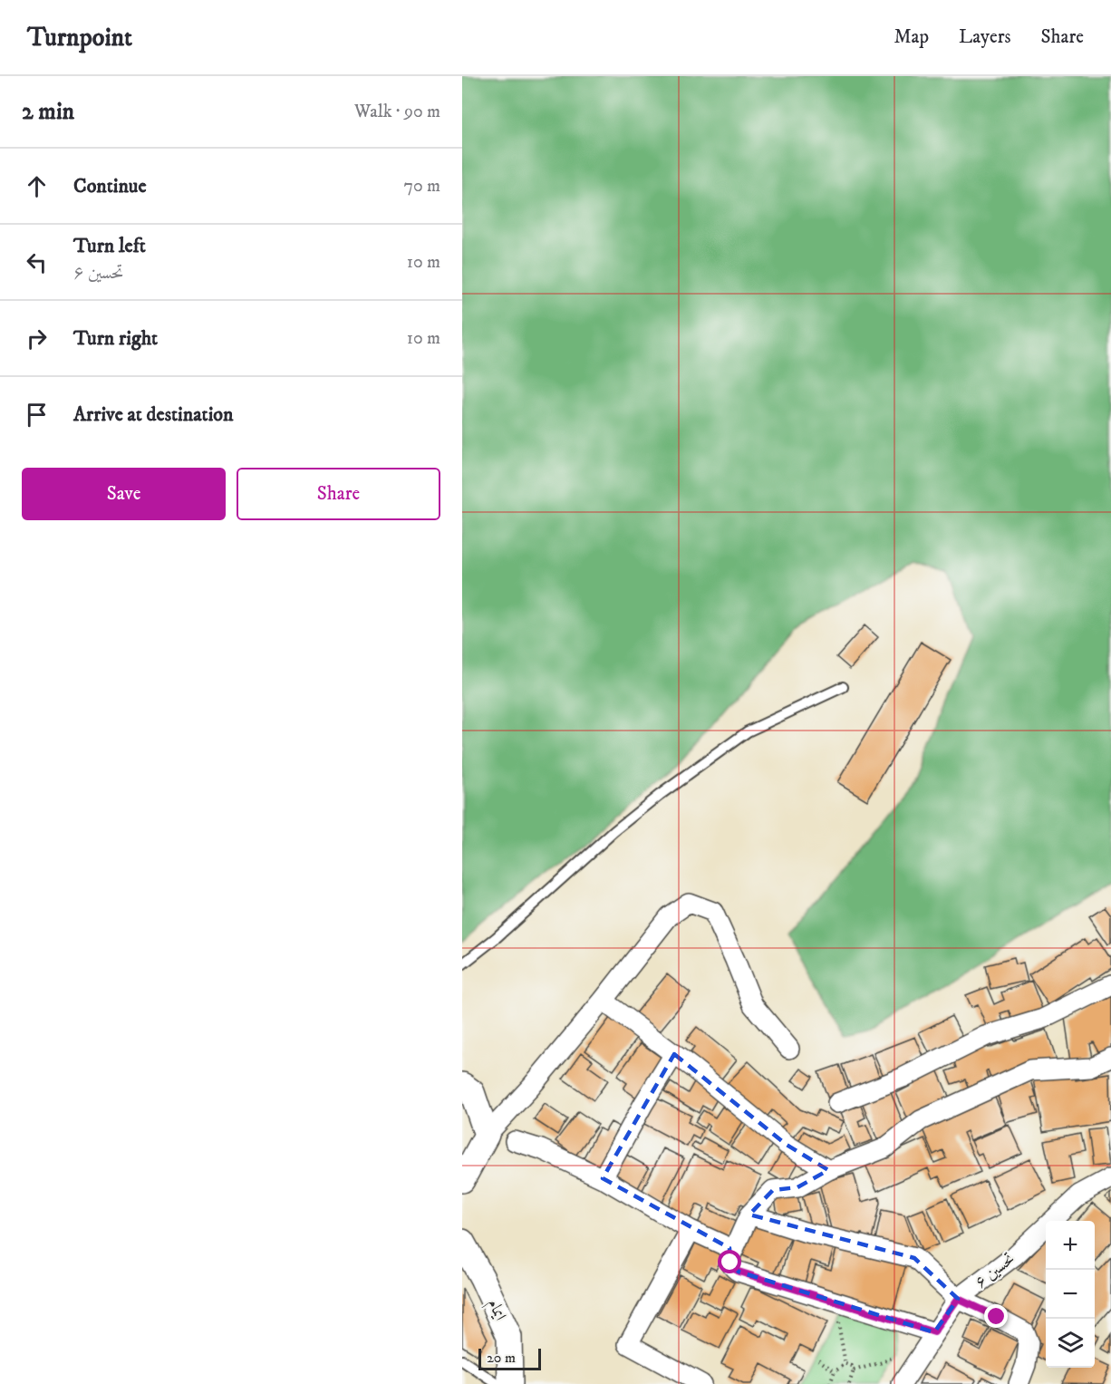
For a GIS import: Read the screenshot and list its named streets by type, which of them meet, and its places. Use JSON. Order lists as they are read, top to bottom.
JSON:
{
  "streets": {
    "street": ["تحسین ۶", "ایمام"]
  },
  "scale_bar": "20 m",
  "page": {
    "header": "Turnpoint",
    "nav": ["Map", "Layers", "Share"],
    "heading": ["2 min", "Walk · 90 m"],
    "list": [
      ["Continue", "70 m"],
      ["Turn left", "تحسین ۶", "10 m"],
      ["Turn right", "10 m"],
      "Arrive at destination"
    ],
    "buttons": ["Save", "Share"],
    "map_buttons": ["+", "−"],
    "scale": "20 m"
  }
}
